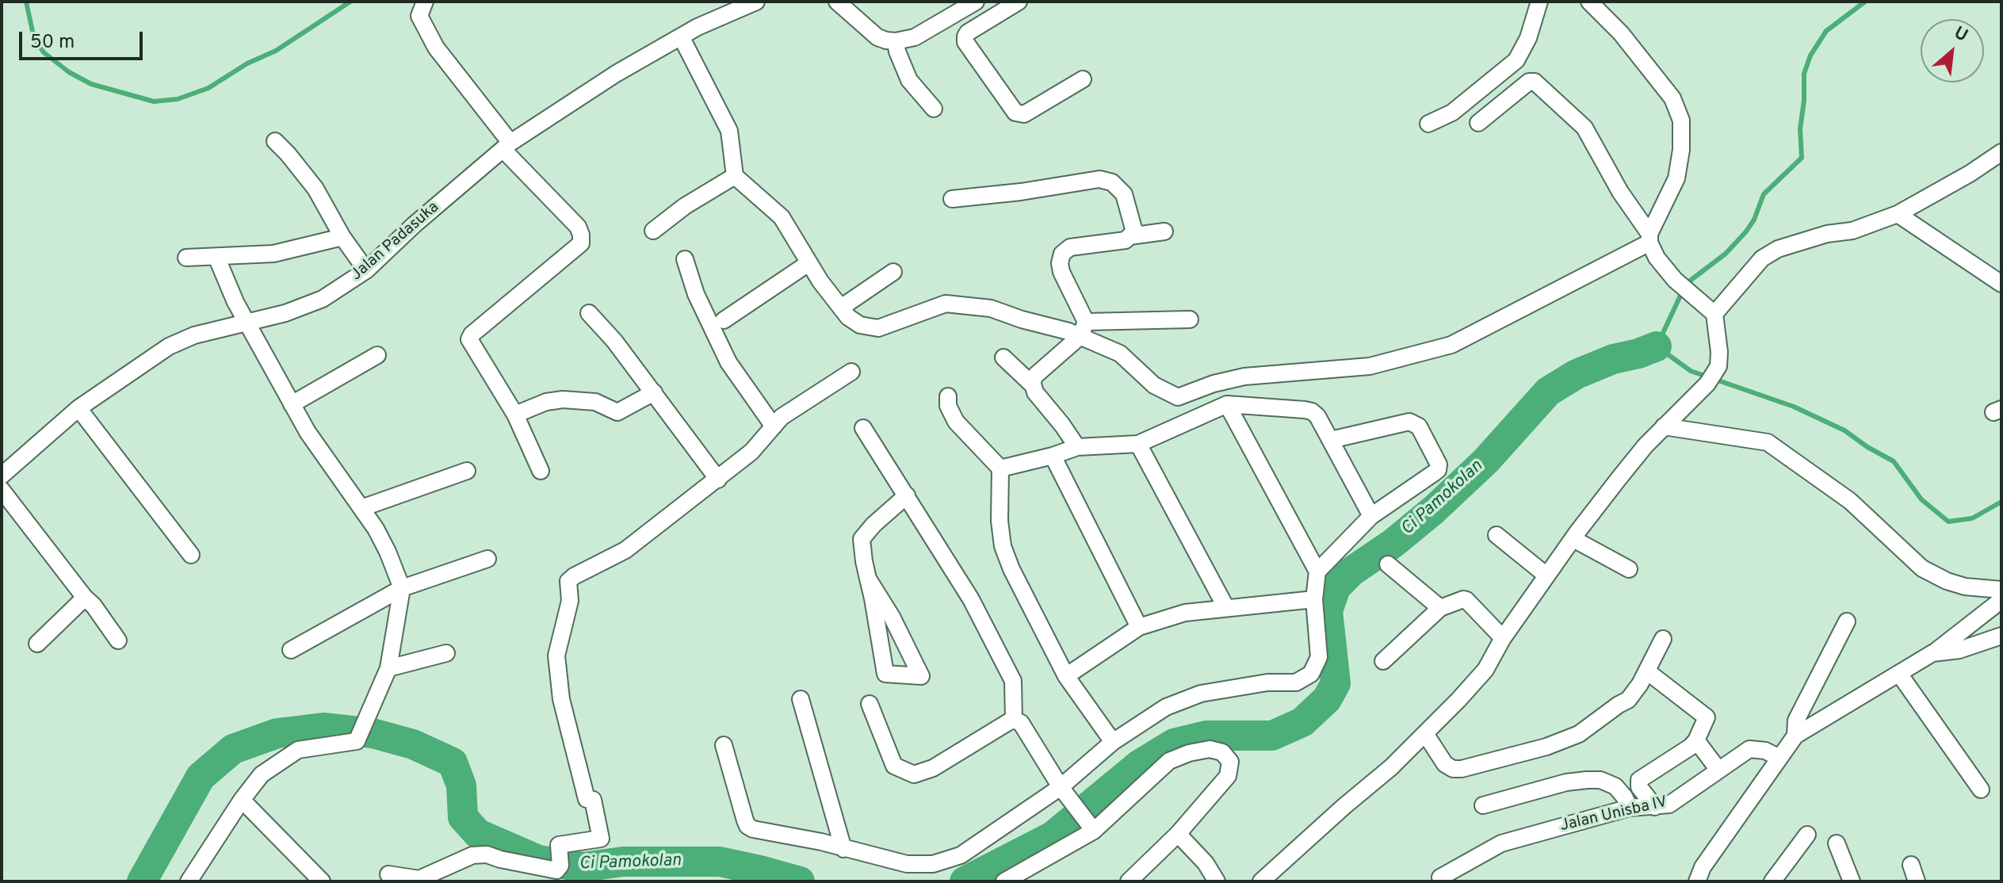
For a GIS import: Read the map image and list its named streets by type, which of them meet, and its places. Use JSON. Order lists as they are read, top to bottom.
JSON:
{
  "streets": {
    "street": ["Jalan Padasuka", "Jalan Unisba lV"]
  },
  "water": ["Ci Pamokolan"],
  "scale_bar": "50 m",
  "north": "top right"
}
